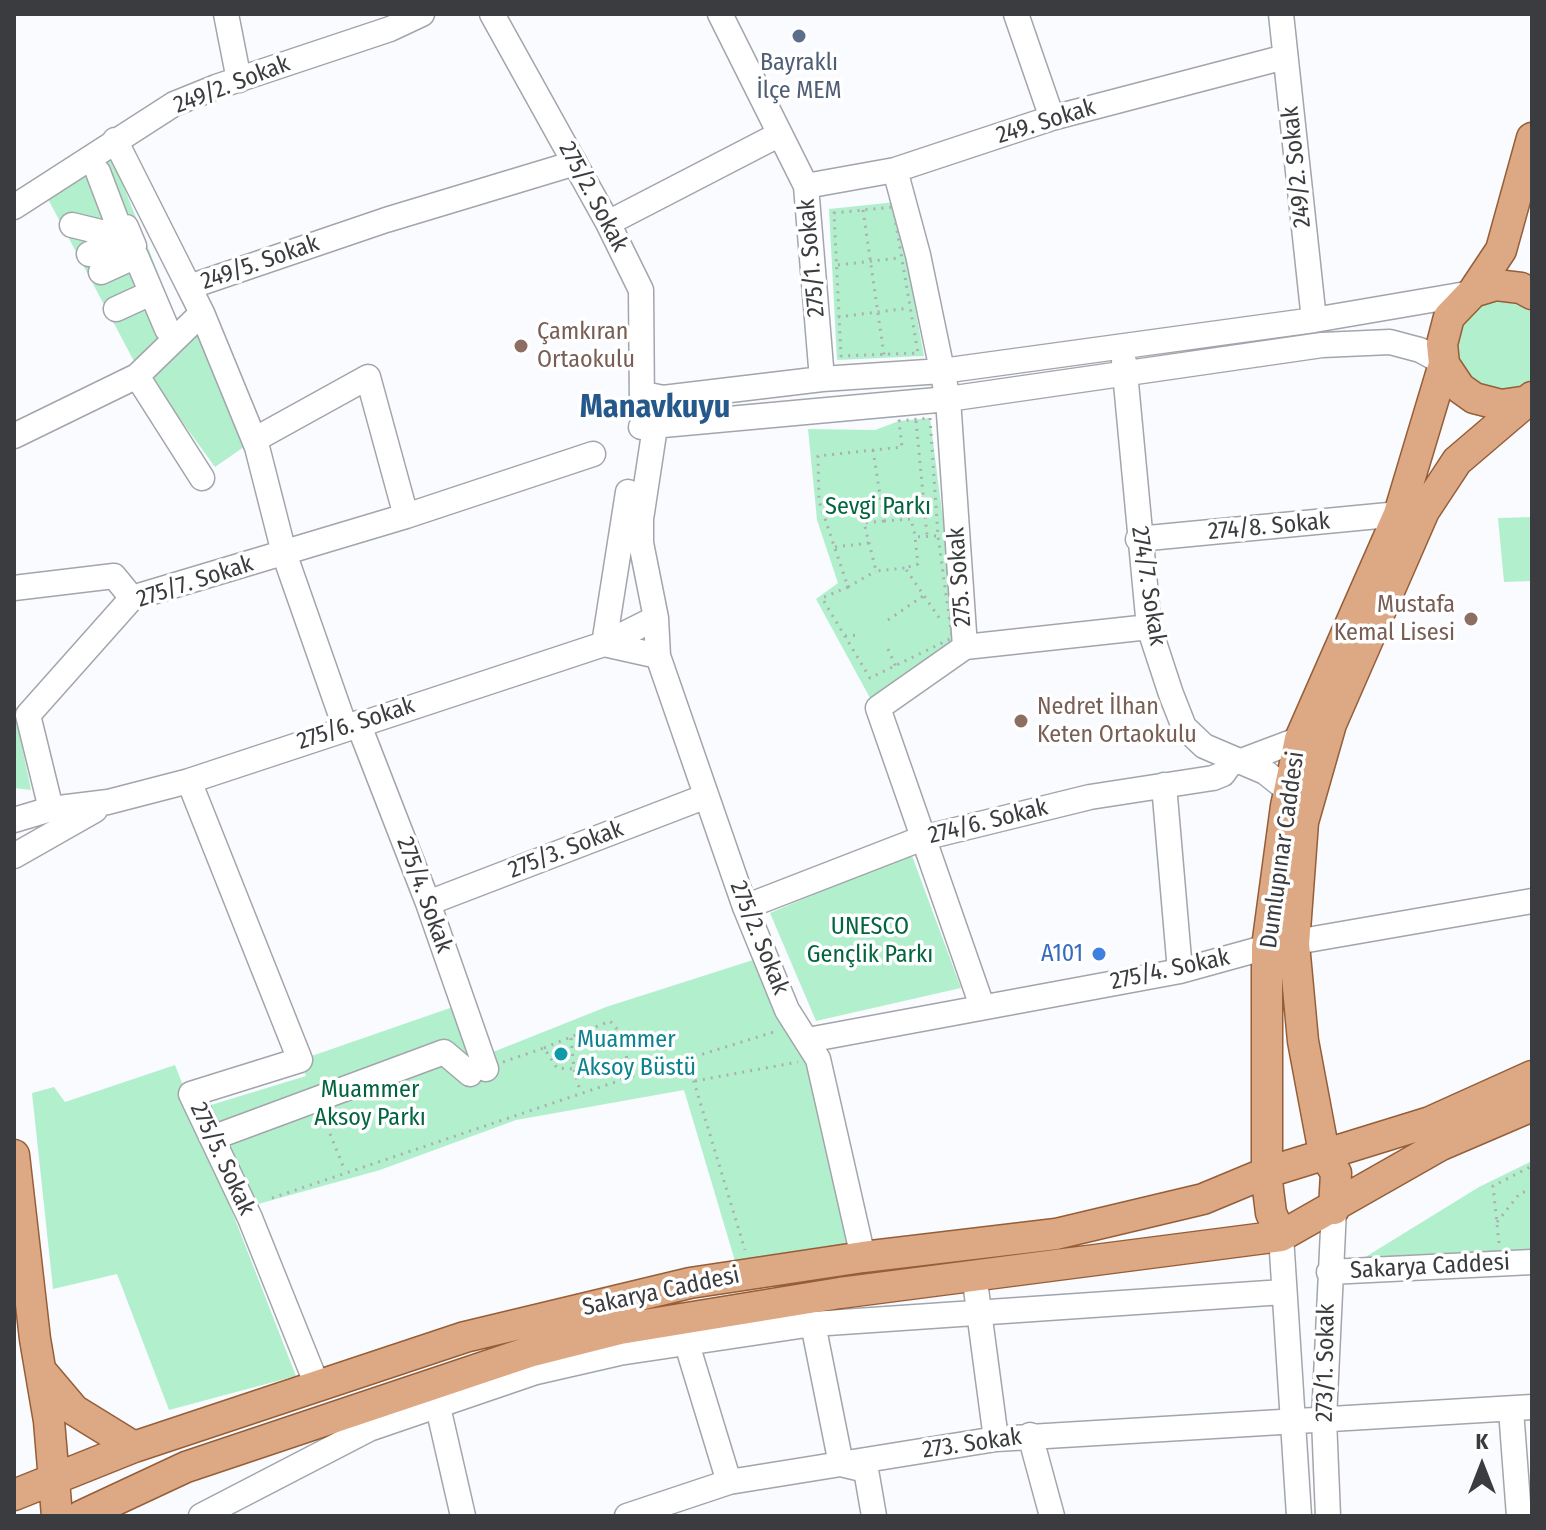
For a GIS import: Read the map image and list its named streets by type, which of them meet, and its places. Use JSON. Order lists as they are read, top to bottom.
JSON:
{
  "streets": {
    "main road": ["Dumlupınar Caddesi", "Sakarya Caddesi"],
    "street": [
      "249/2. Sokak",
      "249. Sokak",
      "275/2. Sokak",
      "275/1. Sokak",
      "249/5. Sokak",
      "274/8. Sokak",
      "275. Sokak",
      "275/7. Sokak",
      "274/7. Sokak",
      "275/6. Sokak",
      "274/6. Sokak",
      "275/3. Sokak",
      "275/4. Sokak",
      "275/5. Sokak",
      "273/1. Sokak",
      "273. Sokak"
    ]
  },
  "crossings": [
    ["249/2. Sokak", "249. Sokak"],
    ["249. Sokak", "275/1. Sokak"],
    ["249. Sokak", "275. Sokak"],
    ["275/2. Sokak", "249/5. Sokak"],
    ["275/2. Sokak", "275/6. Sokak"],
    ["275/2. Sokak", "274/6. Sokak"],
    ["275/2. Sokak", "275/3. Sokak"],
    ["275/2. Sokak", "275/4. Sokak"],
    ["275/2. Sokak", "Sakarya Caddesi"],
    ["249/5. Sokak", "275/4. Sokak"],
    ["274/8. Sokak", "274/7. Sokak"],
    ["274/8. Sokak", "Dumlupınar Caddesi"],
    ["275. Sokak", "274/7. Sokak"],
    ["275/7. Sokak", "275/6. Sokak"],
    ["275/7. Sokak", "275/4. Sokak"],
    ["274/7. Sokak", "274/6. Sokak"],
    ["274/7. Sokak", "Dumlupınar Caddesi"],
    ["275/6. Sokak", "275/4. Sokak"],
    ["275/6. Sokak", "275/5. Sokak"],
    ["275/3. Sokak", "275/4. Sokak"],
    ["Dumlupınar Caddesi", "275/4. Sokak"],
    ["Dumlupınar Caddesi", "Sakarya Caddesi"],
    ["Dumlupınar Caddesi", "273/1. Sokak"],
    ["275/5. Sokak", "Sakarya Caddesi"],
    ["Sakarya Caddesi", "273/1. Sokak"],
    ["273/1. Sokak", "273. Sokak"]
  ],
  "districts": ["Manavkuyu"],
  "parks": ["Sevgi Parkı", "UNESCO Gençlik Parkı", "Muammer Aksoy Parkı"],
  "places": [
    "Bayraklı İlçe MEM",
    "Çamkıran Ortaokulu",
    "Mustafa Kemal Lisesi",
    "Nedret İlhan Keten Ortaokulu",
    "A101",
    "Muammer Aksoy Büstü"
  ],
  "north": "top"
}
